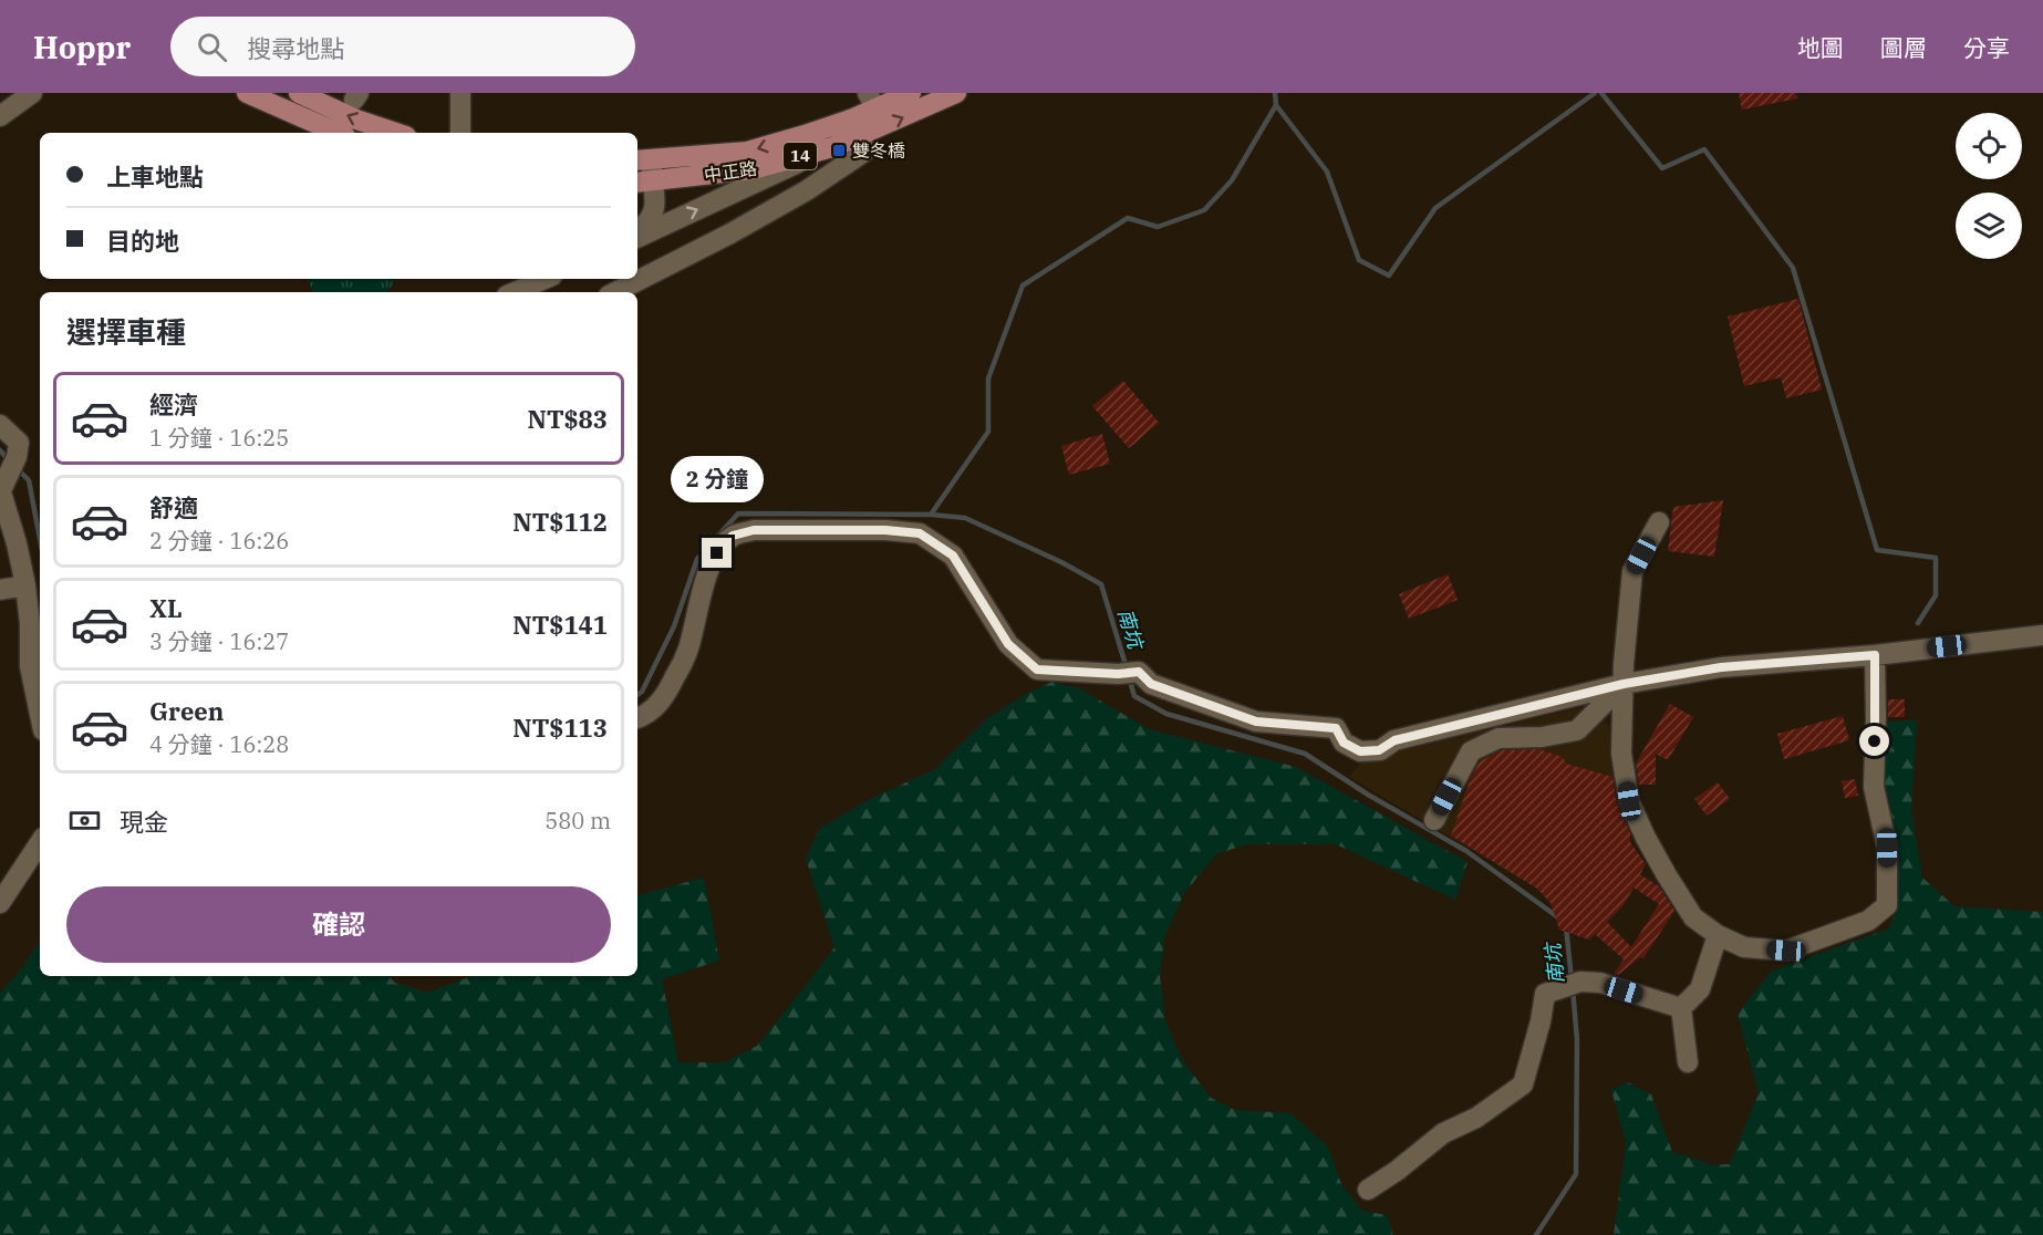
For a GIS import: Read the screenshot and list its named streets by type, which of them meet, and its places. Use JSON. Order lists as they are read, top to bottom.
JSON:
{
  "streets": {
    "main road": ["14", "中正路"]
  },
  "water": ["南坑"],
  "places": {
    "transit": ["雙冬橋"]
  },
  "page": {
    "header": "Hoppr",
    "search": "搜尋地點",
    "nav": ["地圖", "圖層", "分享"],
    "banner": ["上車地點", "目的地"],
    "heading": "選擇車種",
    "list": [
      {
        "name": "經濟",
        "note": "1 分鐘 · 16:25",
        "value": "NT$83"
      },
      {
        "name": "舒適",
        "note": "2 分鐘 · 16:26",
        "value": "NT$112"
      },
      {
        "name": "XL",
        "note": "3 分鐘 · 16:27",
        "value": "NT$141"
      },
      {
        "name": "Green",
        "note": "4 分鐘 · 16:28",
        "value": "NT$113"
      }
    ],
    "bubble": "2 分鐘",
    "pay": ["現金", "580 m"],
    "buttons": "確認"
  }
}
